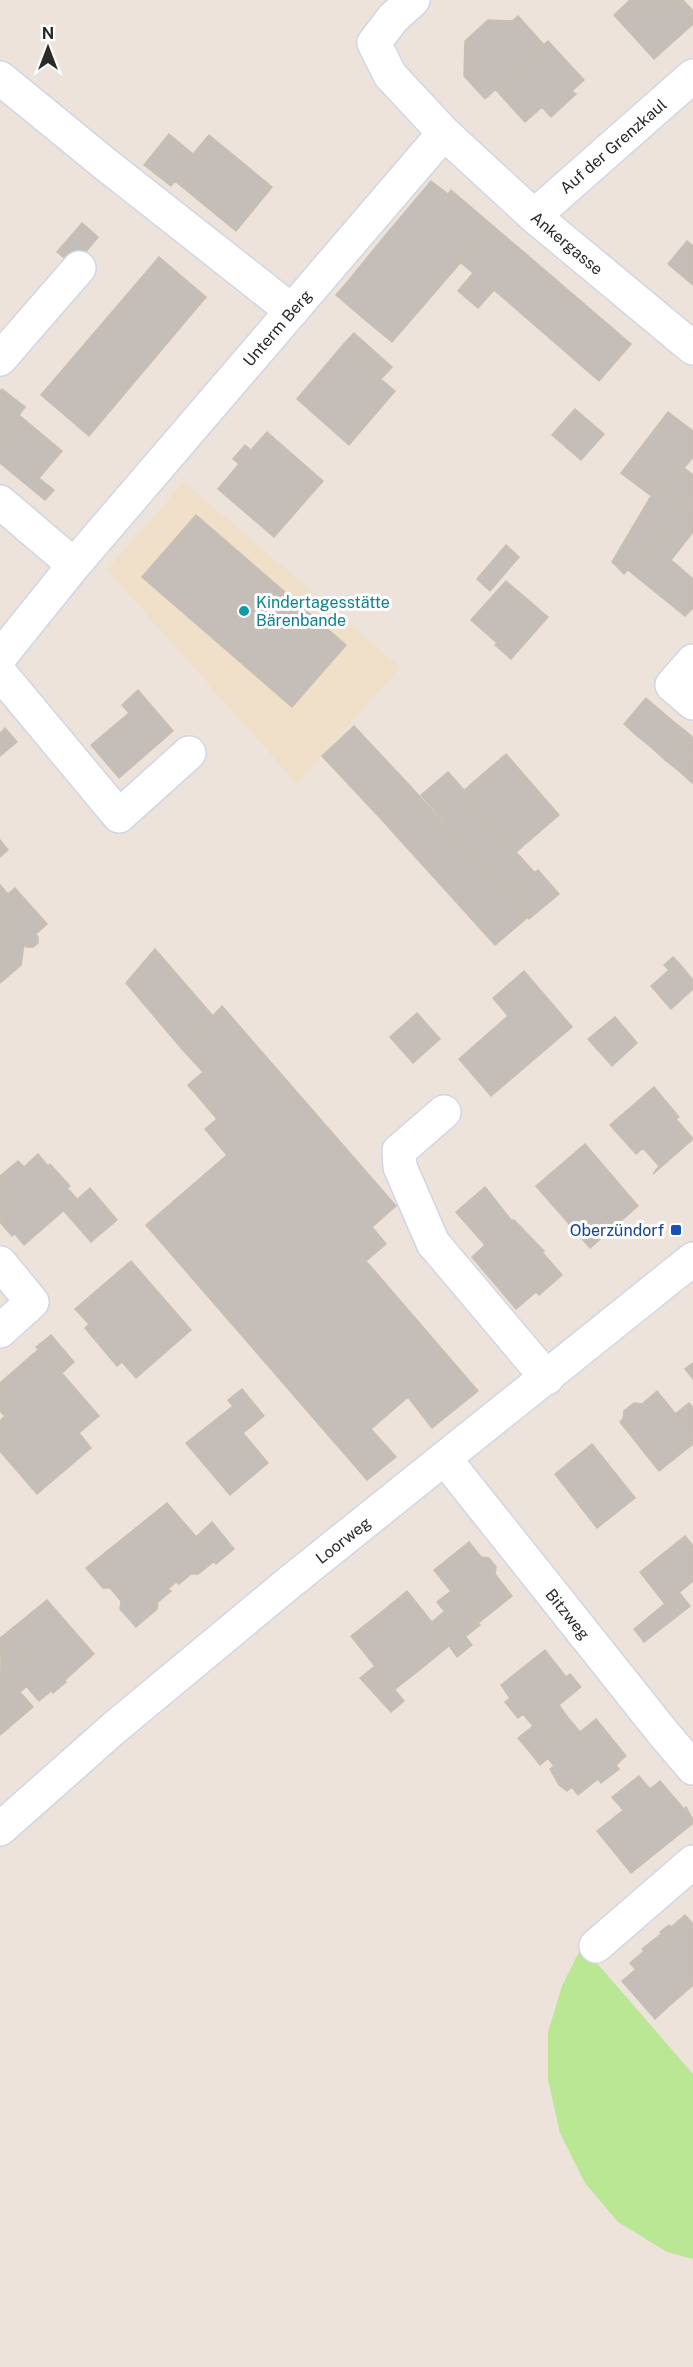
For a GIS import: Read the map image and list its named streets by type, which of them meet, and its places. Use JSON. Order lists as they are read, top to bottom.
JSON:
{
  "streets": {
    "street": [
      "Auf der Grenzkaul",
      "Ankergasse",
      "Unterm Berg",
      "Loorweg",
      "Bitzweg"
    ]
  },
  "crossings": [
    ["Auf der Grenzkaul", "Ankergasse"],
    ["Ankergasse", "Unterm Berg"],
    ["Loorweg", "Bitzweg"]
  ],
  "places": {
    "other": ["Kindertagesstätte Bärenbande"],
    "transit": ["Oberzündorf"]
  },
  "north": "top"
}
